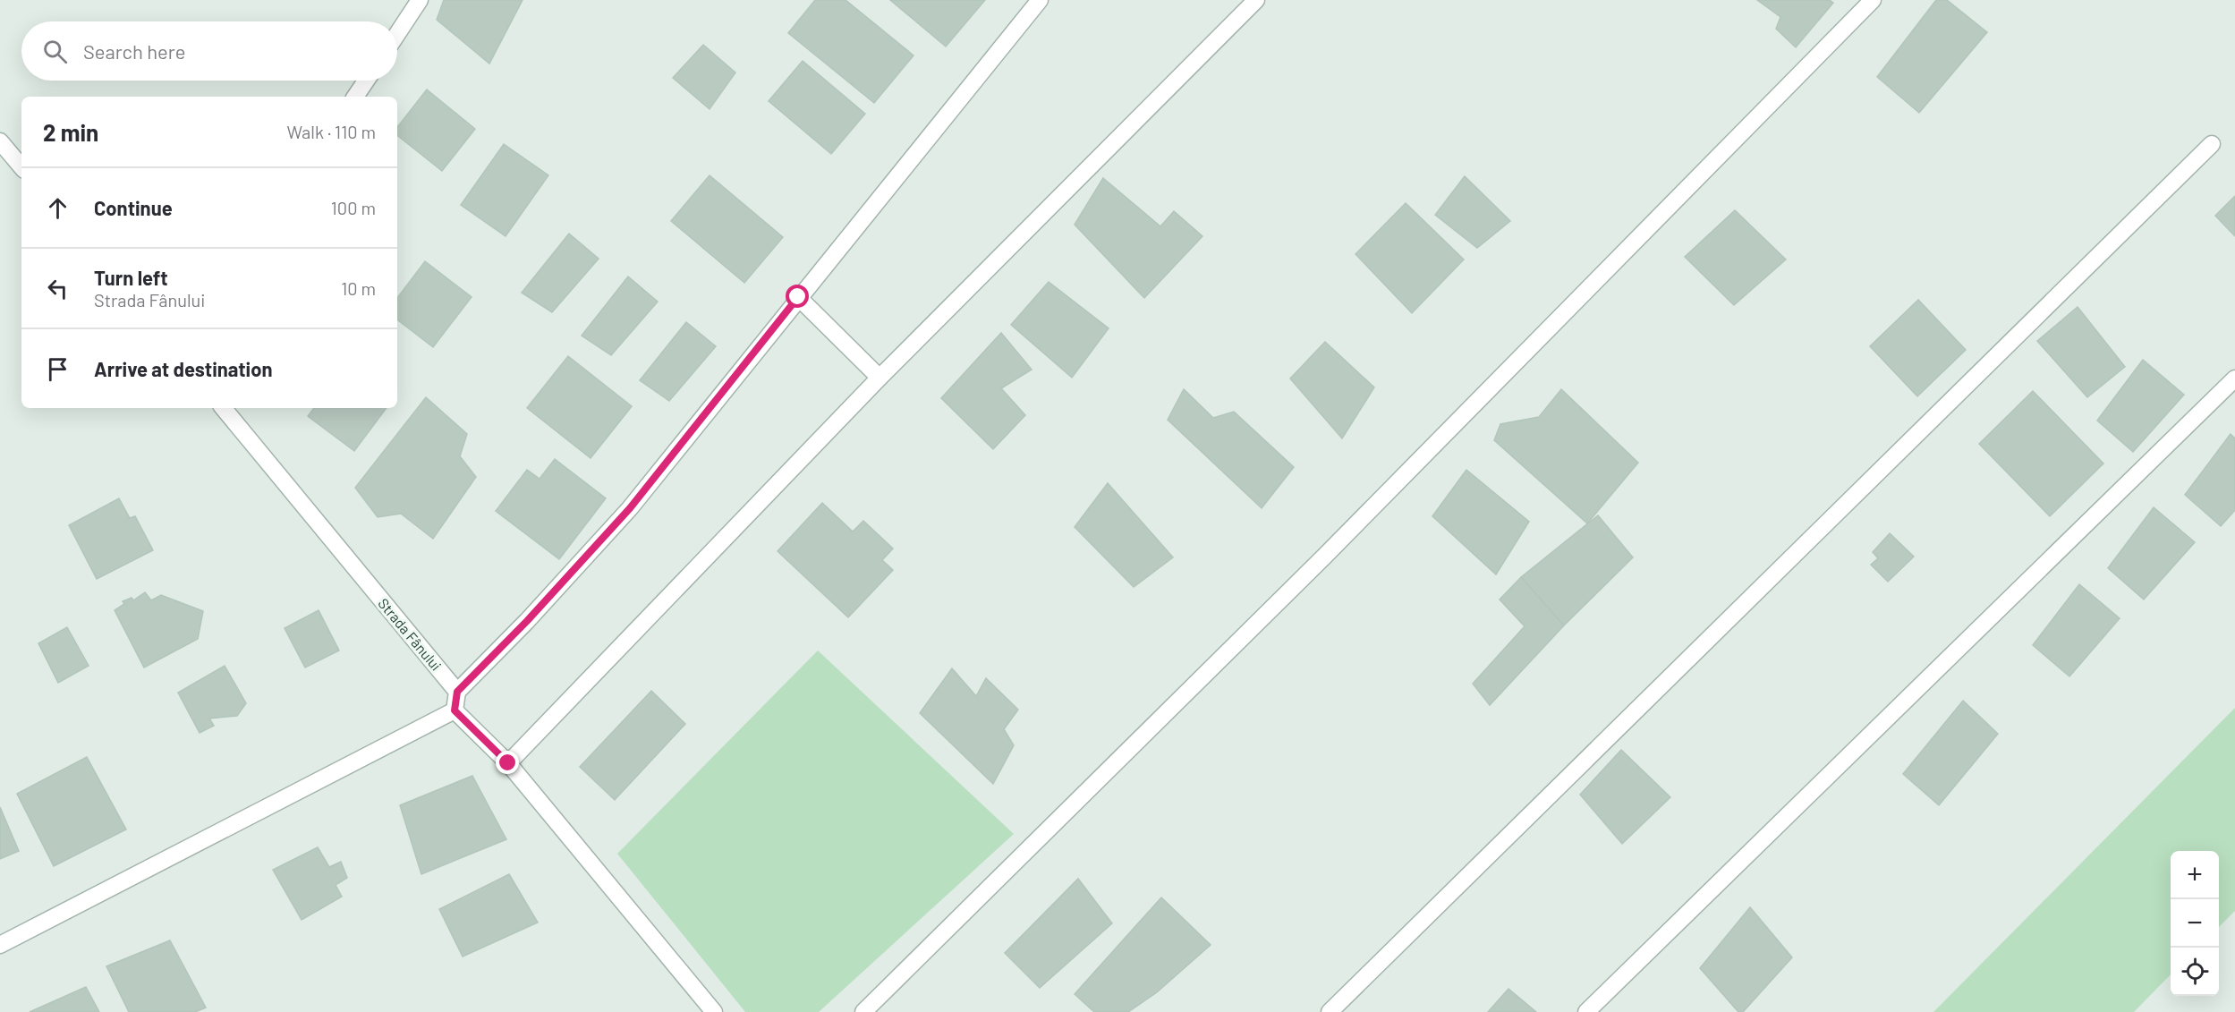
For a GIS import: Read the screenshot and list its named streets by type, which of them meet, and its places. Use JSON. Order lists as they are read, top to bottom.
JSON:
{
  "streets": {
    "street": ["Strada Fânului"]
  },
  "page": {
    "search": "Search here",
    "heading": ["2 min", "Walk · 110 m"],
    "list": [
      ["Continue", "100 m"],
      ["Turn left", "Strada Fânului", "10 m"],
      "Arrive at destination"
    ],
    "map_buttons": ["+", "−"]
  }
}
